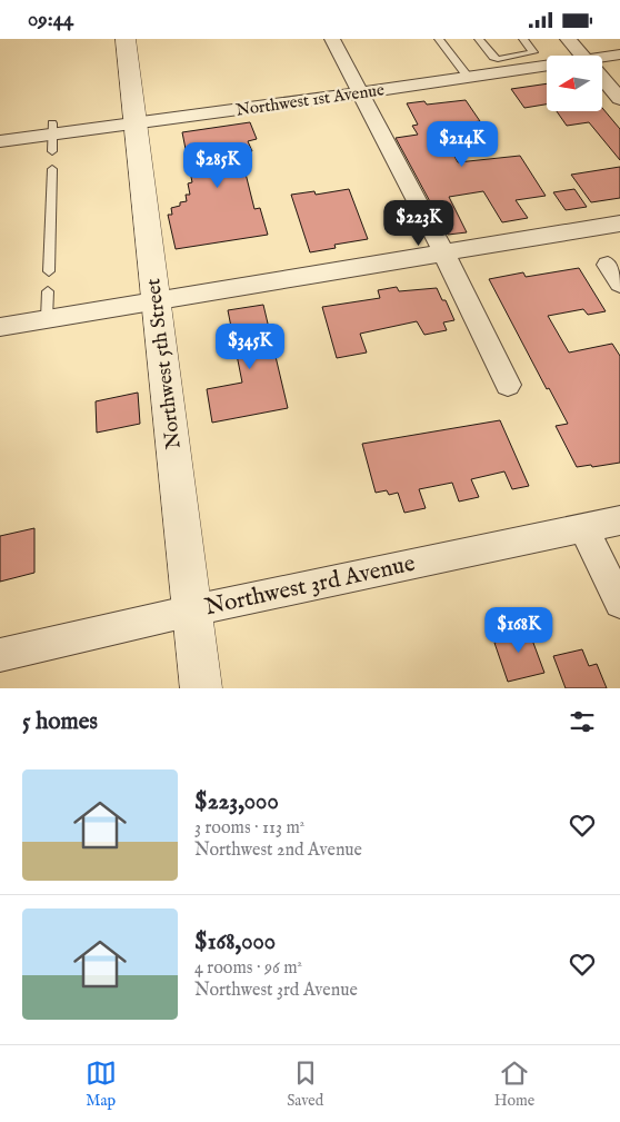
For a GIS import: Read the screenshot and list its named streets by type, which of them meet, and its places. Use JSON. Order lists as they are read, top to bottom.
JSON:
{
  "streets": {
    "street": ["Northwest 1st Avenue", "Northwest 5th Street", "Northwest 3rd Avenue"]
  },
  "crossings": [
    ["Northwest 1st Avenue", "Northwest 5th Street"],
    ["Northwest 5th Street", "Northwest 3rd Avenue"]
  ],
  "north": "left",
  "page": {
    "status": "09:44",
    "price": [
      "$214K",
      "$285K",
      "$223K",
      "$345K",
      "$168K"
    ],
    "heading": "5 homes",
    "list": [
      {
        "name": "$223,000",
        "note": "3 rooms · 113 m² · Northwest 2nd Avenue"
      },
      {
        "name": "$168,000",
        "note": "4 rooms · 96 m² · Northwest 3rd Avenue"
      }
    ],
    "tabs": ["Map", "Saved", "Home"]
  }
}
